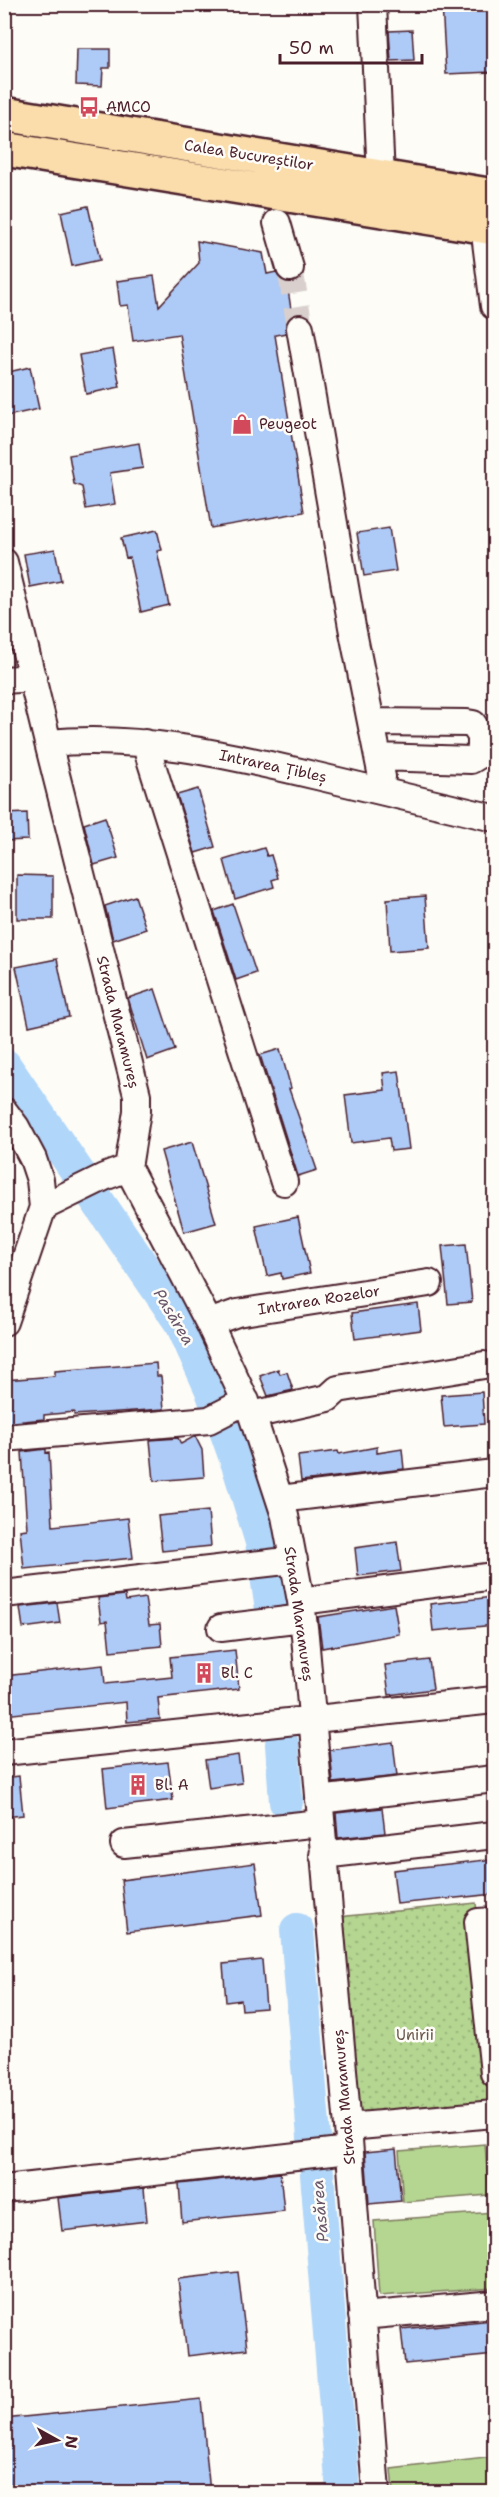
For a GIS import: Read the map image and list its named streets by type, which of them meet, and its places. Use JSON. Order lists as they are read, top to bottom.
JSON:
{
  "streets": {
    "highway": ["Calea Bucureștilor"],
    "street": ["Intrarea Țibleș", "Strada Maramureș", "Intrarea Rozelor"]
  },
  "crossings": [
    ["Intrarea Țibleș", "Strada Maramureș"],
    ["Strada Maramureș", "Intrarea Rozelor"]
  ],
  "water": ["Pasărea"],
  "parks": ["Unirii"],
  "places": {
    "bus stop": ["AMCO"],
    "shop": ["Peugeot"],
    "building": ["Bl. C", "Bl. A"]
  },
  "scale_bar": "50 m",
  "north": "right"
}
